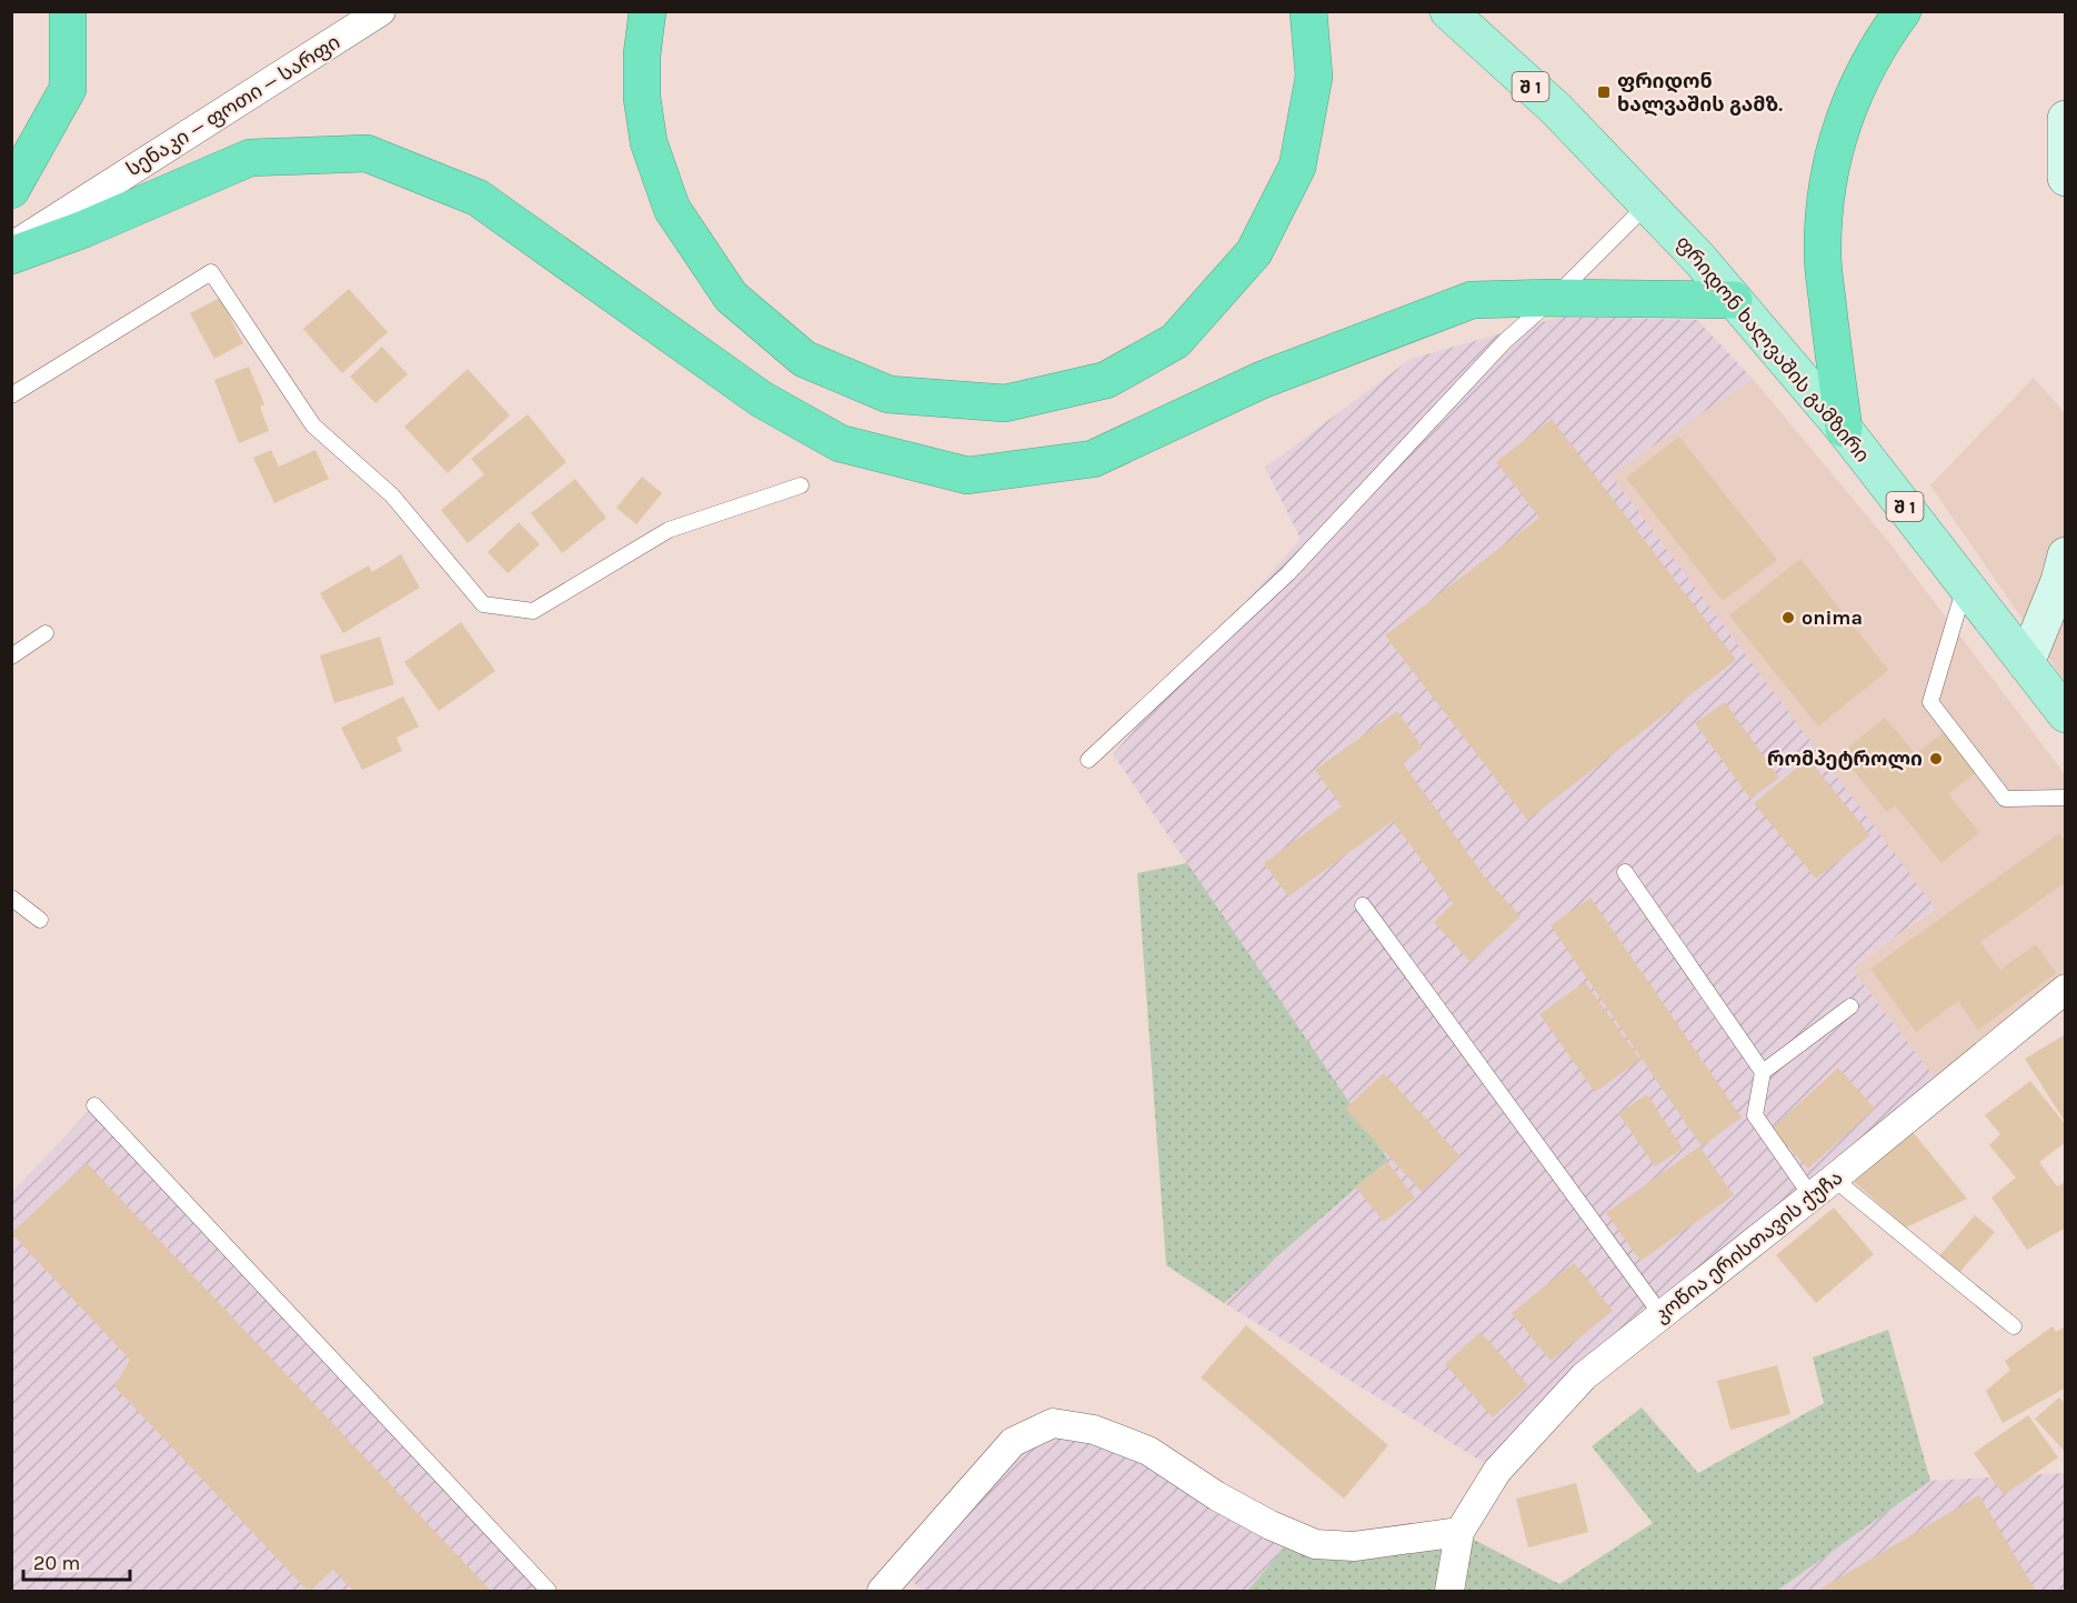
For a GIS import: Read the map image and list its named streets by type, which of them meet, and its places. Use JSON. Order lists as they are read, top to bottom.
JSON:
{
  "streets": {
    "main road": ["შ 1", "ფრიდონ ხალვაშის გამზირი"],
    "street": ["სენაკი — ფოთი — სარფი", "კოწია ერისთავის ქუჩა"]
  },
  "places": {
    "transit": ["ფრიდონ ხალვაშის გამზ."],
    "other": ["onima", "რომპეტროლი"]
  },
  "scale_bar": "20 m"
}
